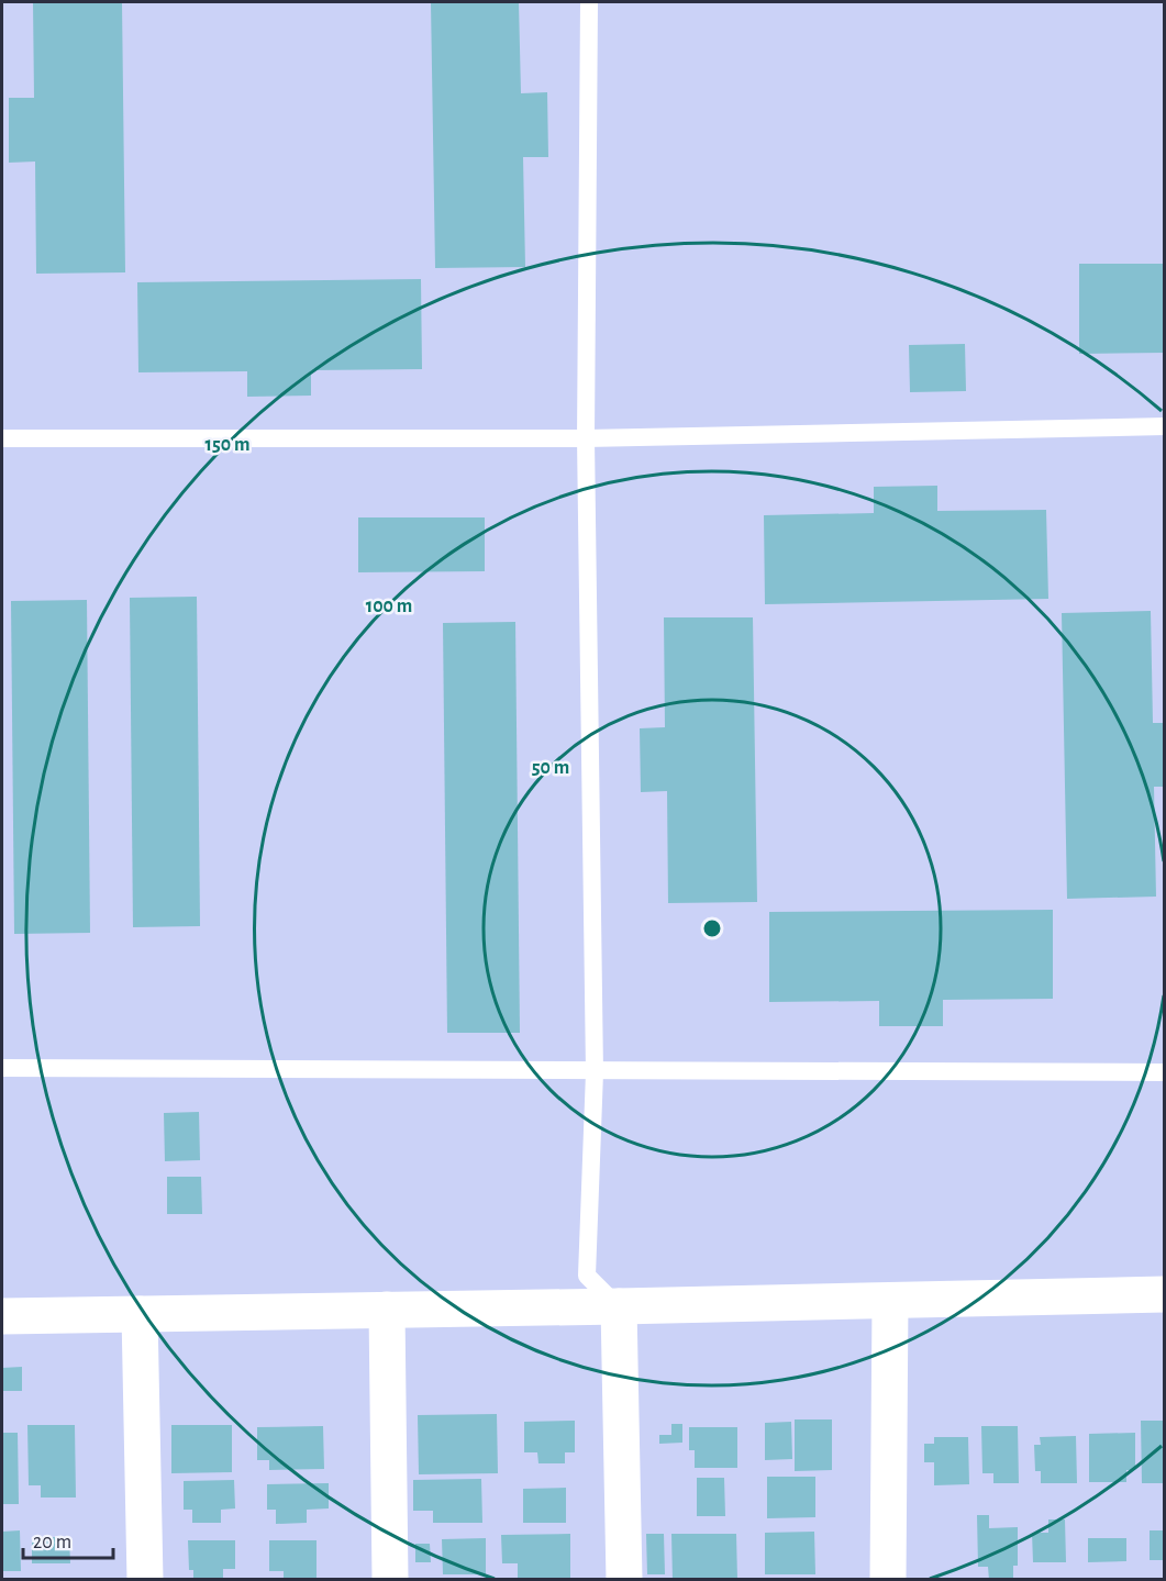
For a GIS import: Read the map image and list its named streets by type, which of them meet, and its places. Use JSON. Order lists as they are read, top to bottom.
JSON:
{
  "scale_bar": "20 m",
  "rings": ["150 m", "100 m", "50 m"]
}
